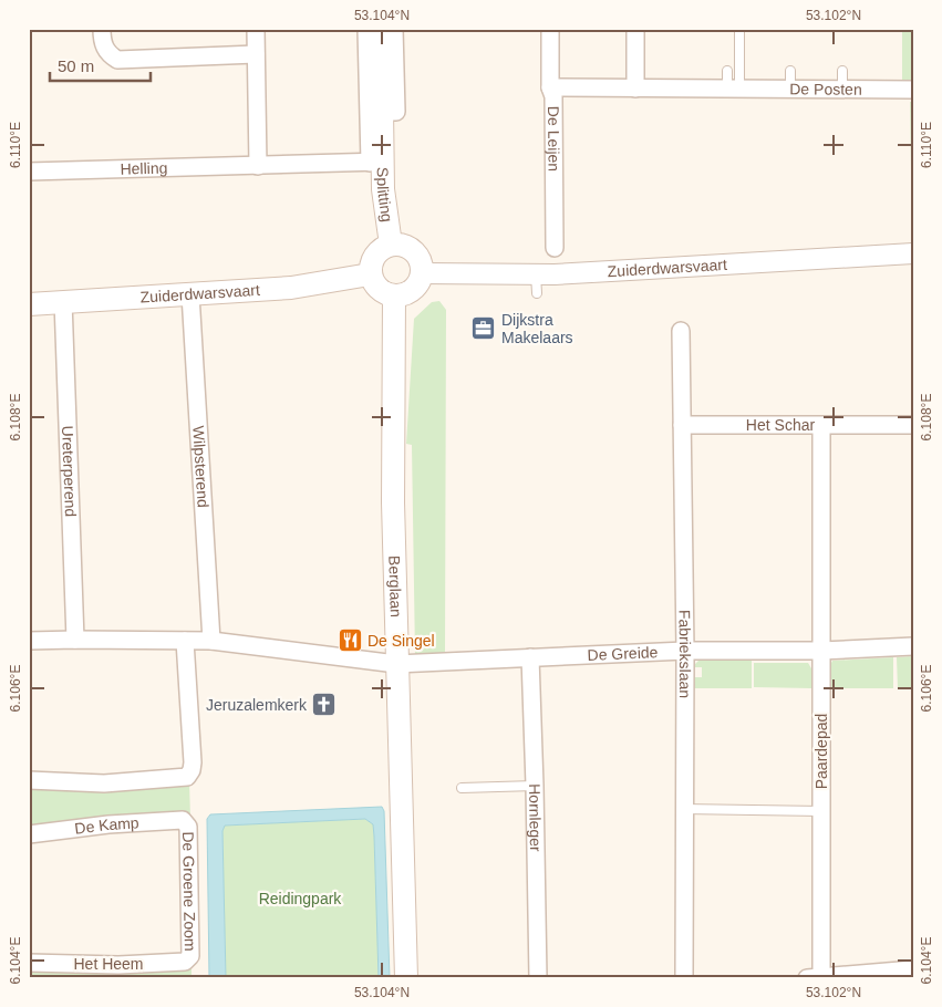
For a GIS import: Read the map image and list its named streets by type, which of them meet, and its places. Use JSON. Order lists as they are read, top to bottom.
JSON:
{
  "streets": {
    "main road": ["Splitting", "Zuiderdwarsvaart", "Berglaan"],
    "street": [
      "De Posten",
      "De Leijen",
      "Helling",
      "Het Schar",
      "Wilpsterend",
      "Ureterperend",
      "De Greide",
      "Fabriekslaan",
      "Paardepad",
      "Hornleger",
      "De Kamp",
      "De Groene Zoom",
      "Het Heem"
    ]
  },
  "crossings": [
    ["De Posten", "De Leijen"],
    ["Helling", "Splitting"],
    ["Splitting", "Zuiderdwarsvaart"],
    ["Splitting", "Berglaan"],
    ["Zuiderdwarsvaart", "Wilpsterend"],
    ["Zuiderdwarsvaart", "Ureterperend"],
    ["Zuiderdwarsvaart", "Berglaan"],
    ["Het Schar", "Fabriekslaan"],
    ["Het Schar", "Paardepad"],
    ["Berglaan", "De Greide"],
    ["De Greide", "Fabriekslaan"],
    ["De Greide", "Paardepad"],
    ["De Greide", "Hornleger"],
    ["De Kamp", "De Groene Zoom"],
    ["De Groene Zoom", "Het Heem"]
  ],
  "parks": ["Reidingpark"],
  "places": {
    "office": ["Dijkstra Makelaars"],
    "restaurant": ["De Singel"],
    "church": ["Jeruzalemkerk"]
  },
  "scale_bar": "50 m",
  "coordinates": [
    "53.104°N",
    "53.102°N",
    "6.110°E",
    "6.108°E",
    "6.106°E",
    "6.104°E"
  ]
}
